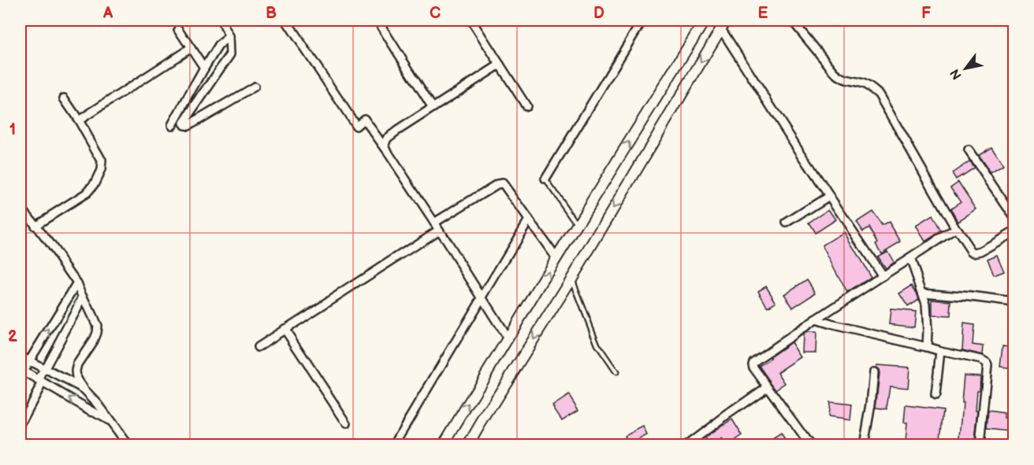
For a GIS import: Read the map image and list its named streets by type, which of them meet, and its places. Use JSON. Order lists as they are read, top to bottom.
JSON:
{
  "north": "bottom left",
  "grid": {
    "columns": [
      "A",
      "B",
      "C",
      "D",
      "E",
      "F"
    ],
    "rows": ["1", "2"]
  }
}
